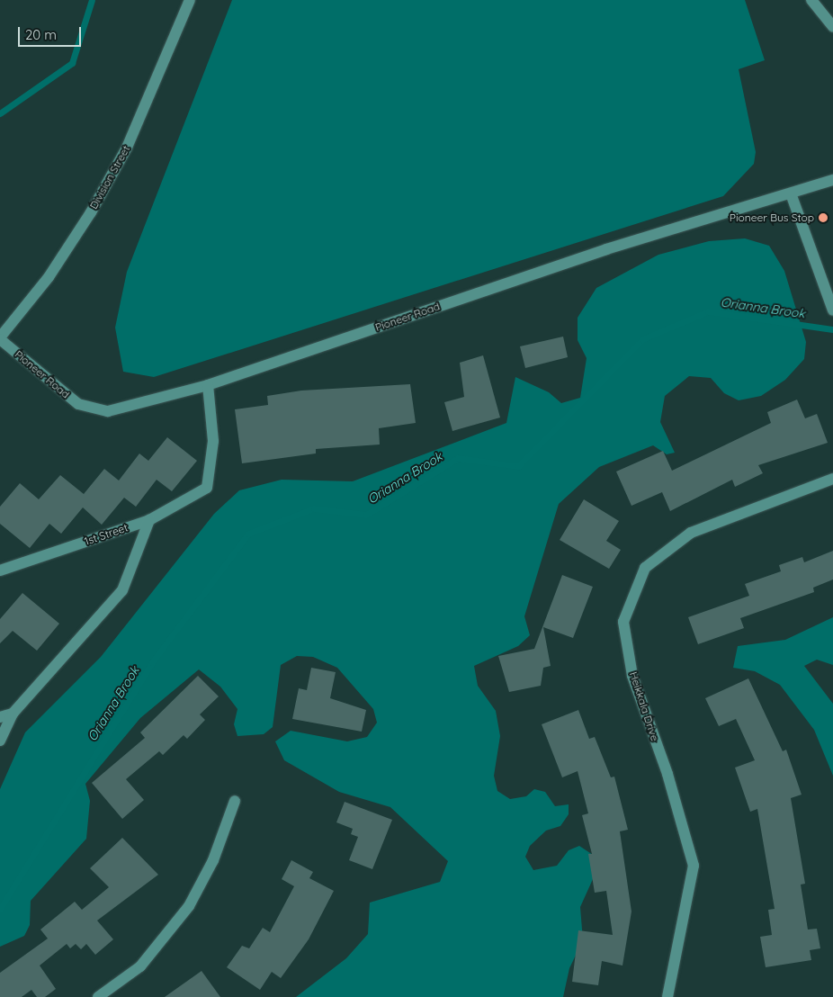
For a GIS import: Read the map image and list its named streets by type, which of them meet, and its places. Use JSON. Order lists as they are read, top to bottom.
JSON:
{
  "streets": {
    "street": [
      "Division Street",
      "Pioneer Road",
      "1st Street",
      "Heikkala Drive"
    ]
  },
  "crossings": [
    ["Division Street", "Pioneer Road"],
    ["Pioneer Road", "1st Street"]
  ],
  "water": ["Orianna Brook"],
  "places": ["Pioneer Bus Stop"],
  "scale_bar": "20 m"
}
